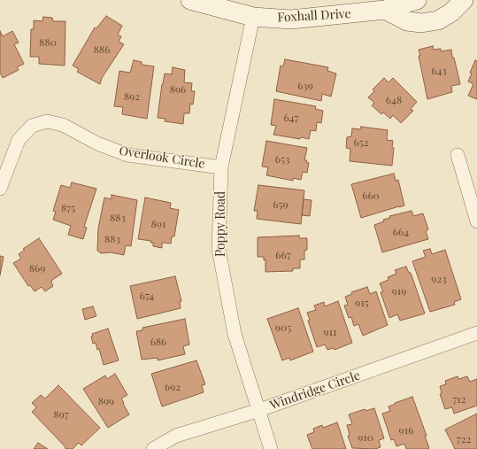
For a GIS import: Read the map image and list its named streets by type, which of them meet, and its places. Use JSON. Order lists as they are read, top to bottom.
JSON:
{
  "streets": {
    "street": [
      "Foxhall Drive",
      "Overlook Circle",
      "Poppy Road",
      "Windridge Circle"
    ]
  },
  "crossings": [
    ["Foxhall Drive", "Poppy Road"],
    ["Overlook Circle", "Poppy Road"],
    ["Poppy Road", "Windridge Circle"]
  ],
  "house_numbers": [
    "880",
    "886",
    "643",
    "639",
    "896",
    "892",
    "648",
    "647",
    "652",
    "653",
    "660",
    "659",
    "875",
    "883",
    "891",
    "664",
    "883",
    "667",
    "869",
    "923",
    "919",
    "674",
    "915",
    "905",
    "911",
    "686",
    "692",
    "712",
    "899",
    "897",
    "916",
    "910",
    "722"
  ]
}
